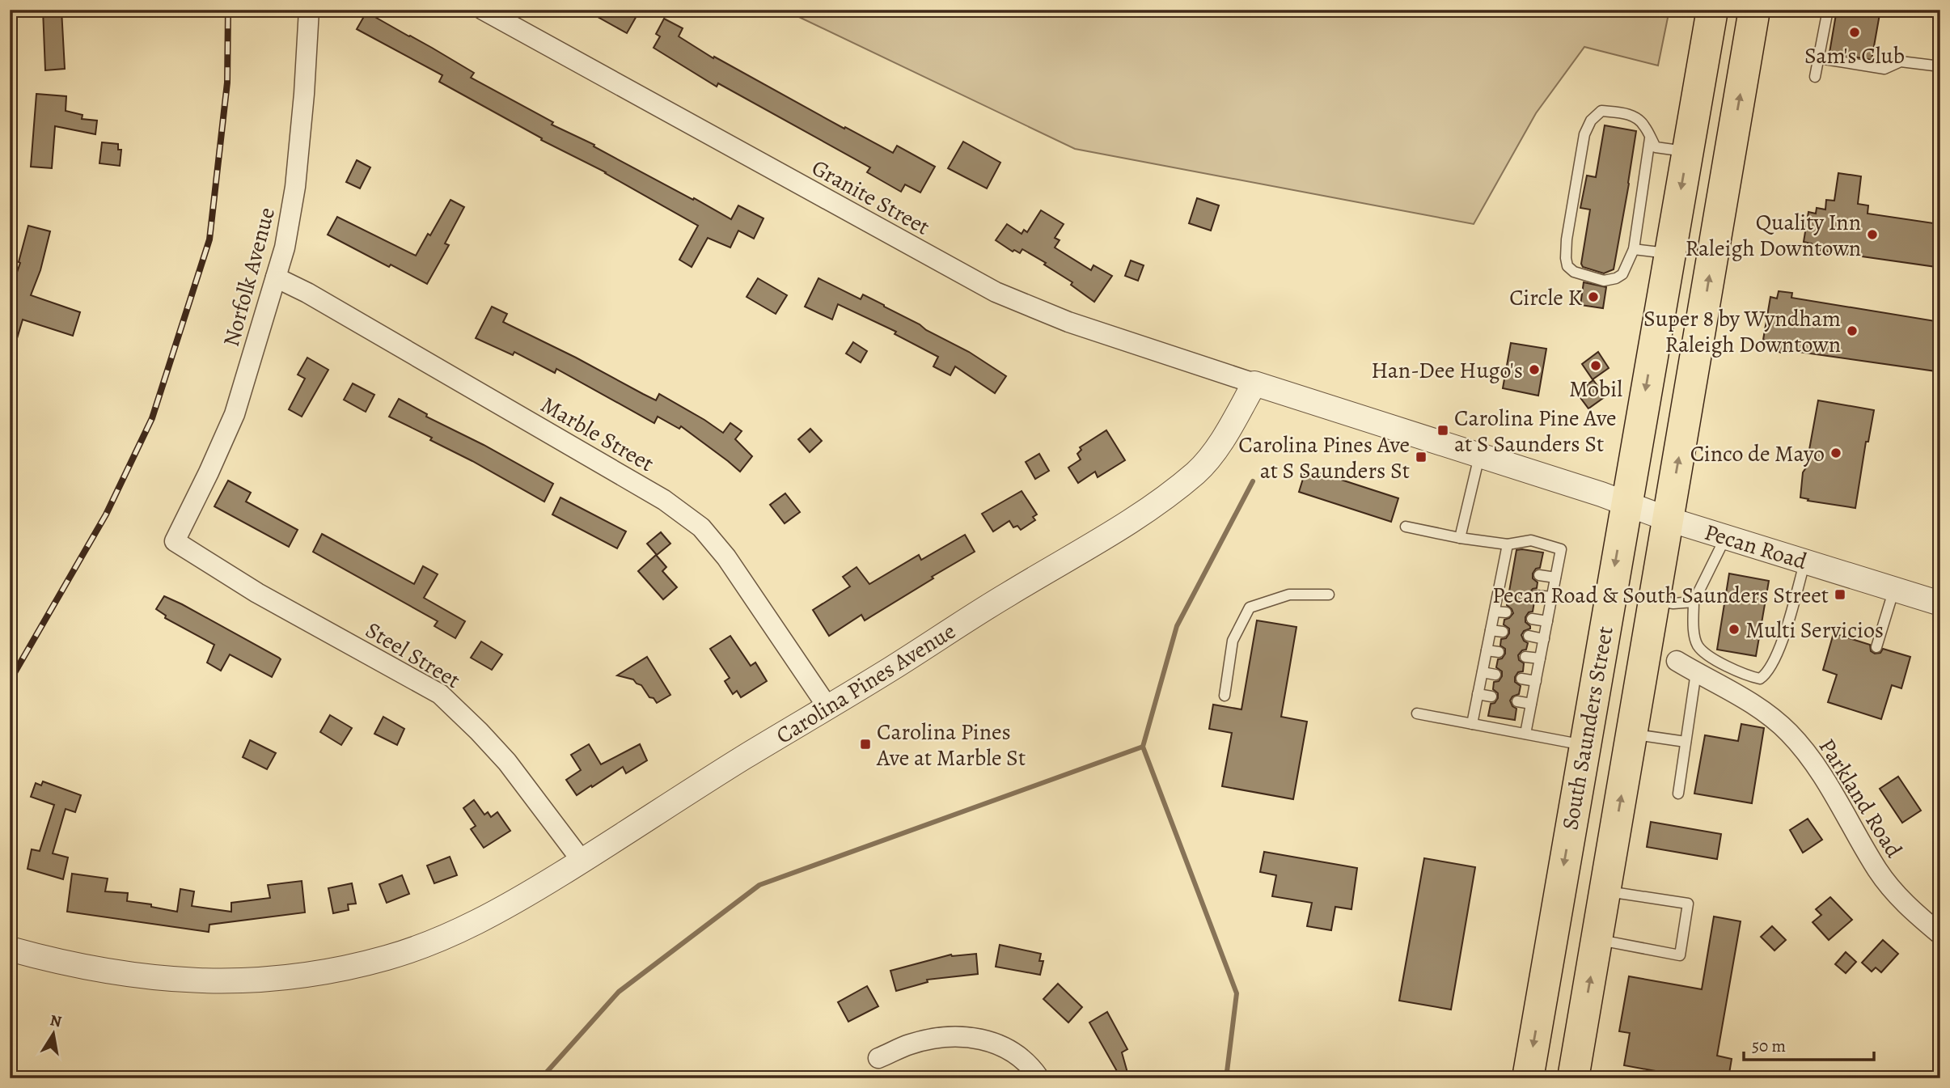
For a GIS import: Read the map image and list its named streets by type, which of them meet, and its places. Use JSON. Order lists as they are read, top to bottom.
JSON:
{
  "streets": {
    "highway": ["South Saunders Street"],
    "street": [
      "Granite Street",
      "Norfolk Avenue",
      "Marble Street",
      "Pecan Road",
      "Steel Street",
      "Carolina Pines Avenue",
      "Parkland Road"
    ]
  },
  "crossings": [
    ["Granite Street", "Carolina Pines Avenue"],
    ["Norfolk Avenue", "Marble Street"],
    ["Norfolk Avenue", "Steel Street"],
    ["Marble Street", "Carolina Pines Avenue"],
    ["Pecan Road", "South Saunders Street"],
    ["Steel Street", "Carolina Pines Avenue"]
  ],
  "places": {
    "other": [
      "Sam's Club",
      "Quality Inn Raleigh Downtown",
      "Circle K",
      "Super 8 by Wyndham Raleigh Downtown",
      "Mobil",
      "Han-Dee Hugo's",
      "Cinco de Mayo",
      "Multi Servicios"
    ],
    "transit": [
      "Carolina Pine Ave at S Saunders St",
      "Carolina Pines Ave at S Saunders St",
      "Pecan Road & South Saunders Street",
      "Carolina Pines Ave at Marble St"
    ]
  },
  "scale_bar": "50 m",
  "north": "top"
}
